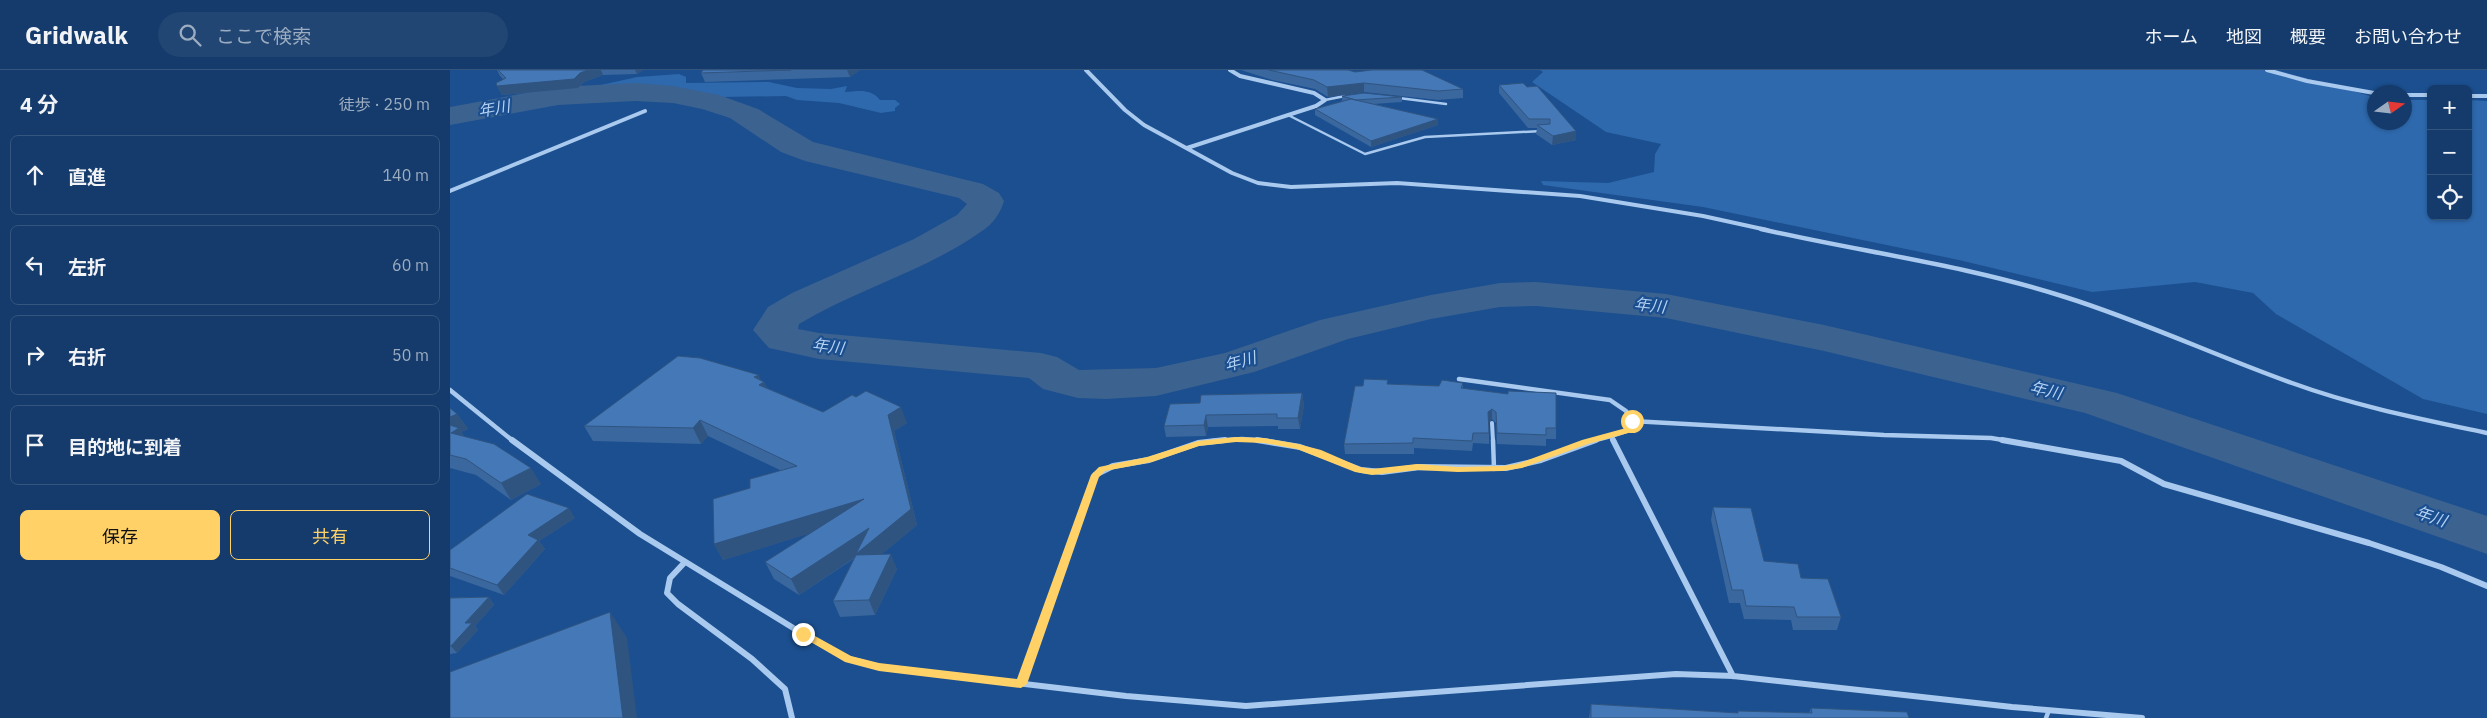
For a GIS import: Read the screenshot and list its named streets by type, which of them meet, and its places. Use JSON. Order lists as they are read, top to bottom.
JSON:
{
  "water": ["年川"],
  "north": "right",
  "page": {
    "header": "Gridwalk",
    "search": "ここで検索",
    "nav": [
      "ホーム",
      "地図",
      "概要",
      "お問い合わせ"
    ],
    "heading": ["4 分", "徒歩 · 250 m"],
    "map_buttons": ["+", "−"],
    "list": [
      ["直進", "140 m"],
      ["左折", "60 m"],
      ["右折", "50 m"],
      "目的地に到着"
    ],
    "buttons": ["保存", "共有"]
  }
}
